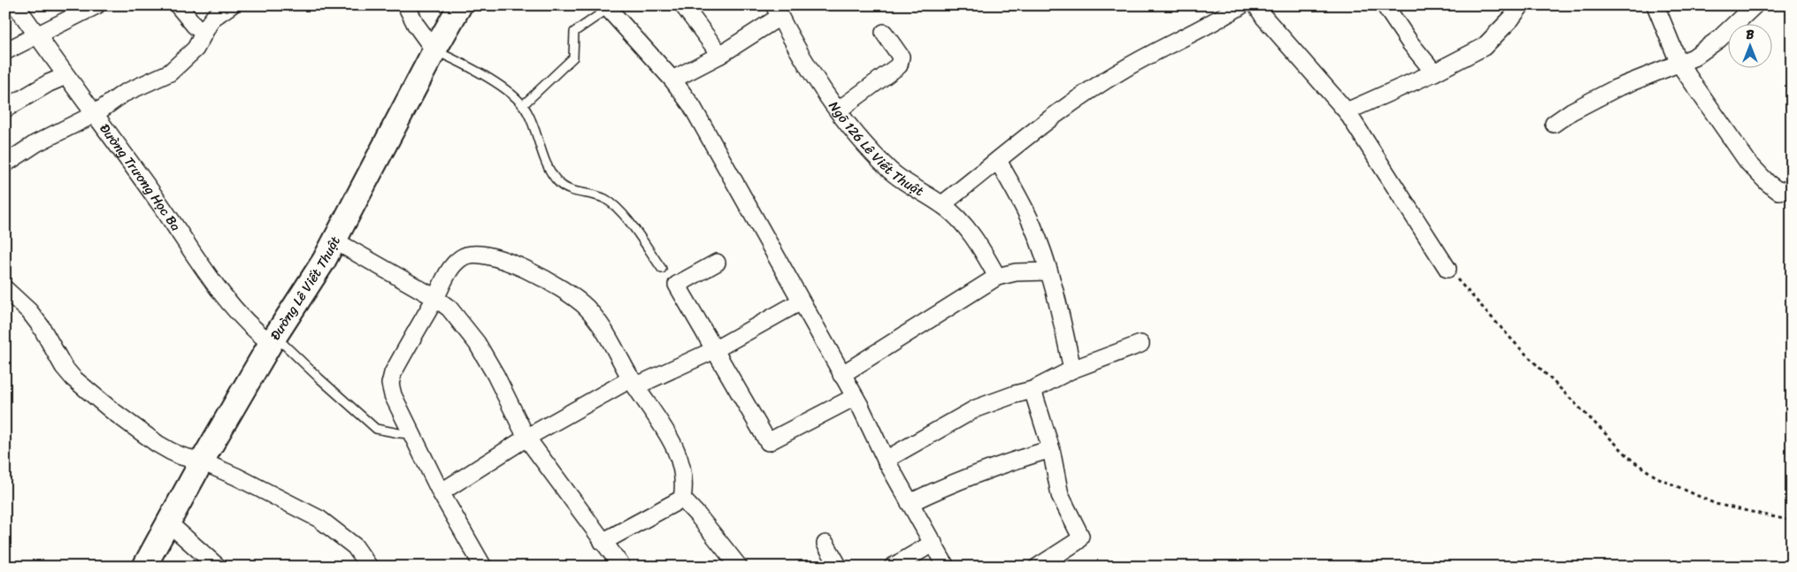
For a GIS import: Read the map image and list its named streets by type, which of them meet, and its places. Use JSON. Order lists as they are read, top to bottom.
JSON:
{
  "streets": {
    "main road": ["Đường Lê Viết Thuật"],
    "street": ["Ngõ 126 Lê Viết Thuật", "Đường Trương Học Ba"]
  },
  "crossings": [
    ["Đường Trương Học Ba", "Đường Lê Viết Thuật"]
  ],
  "north": "top"
}
